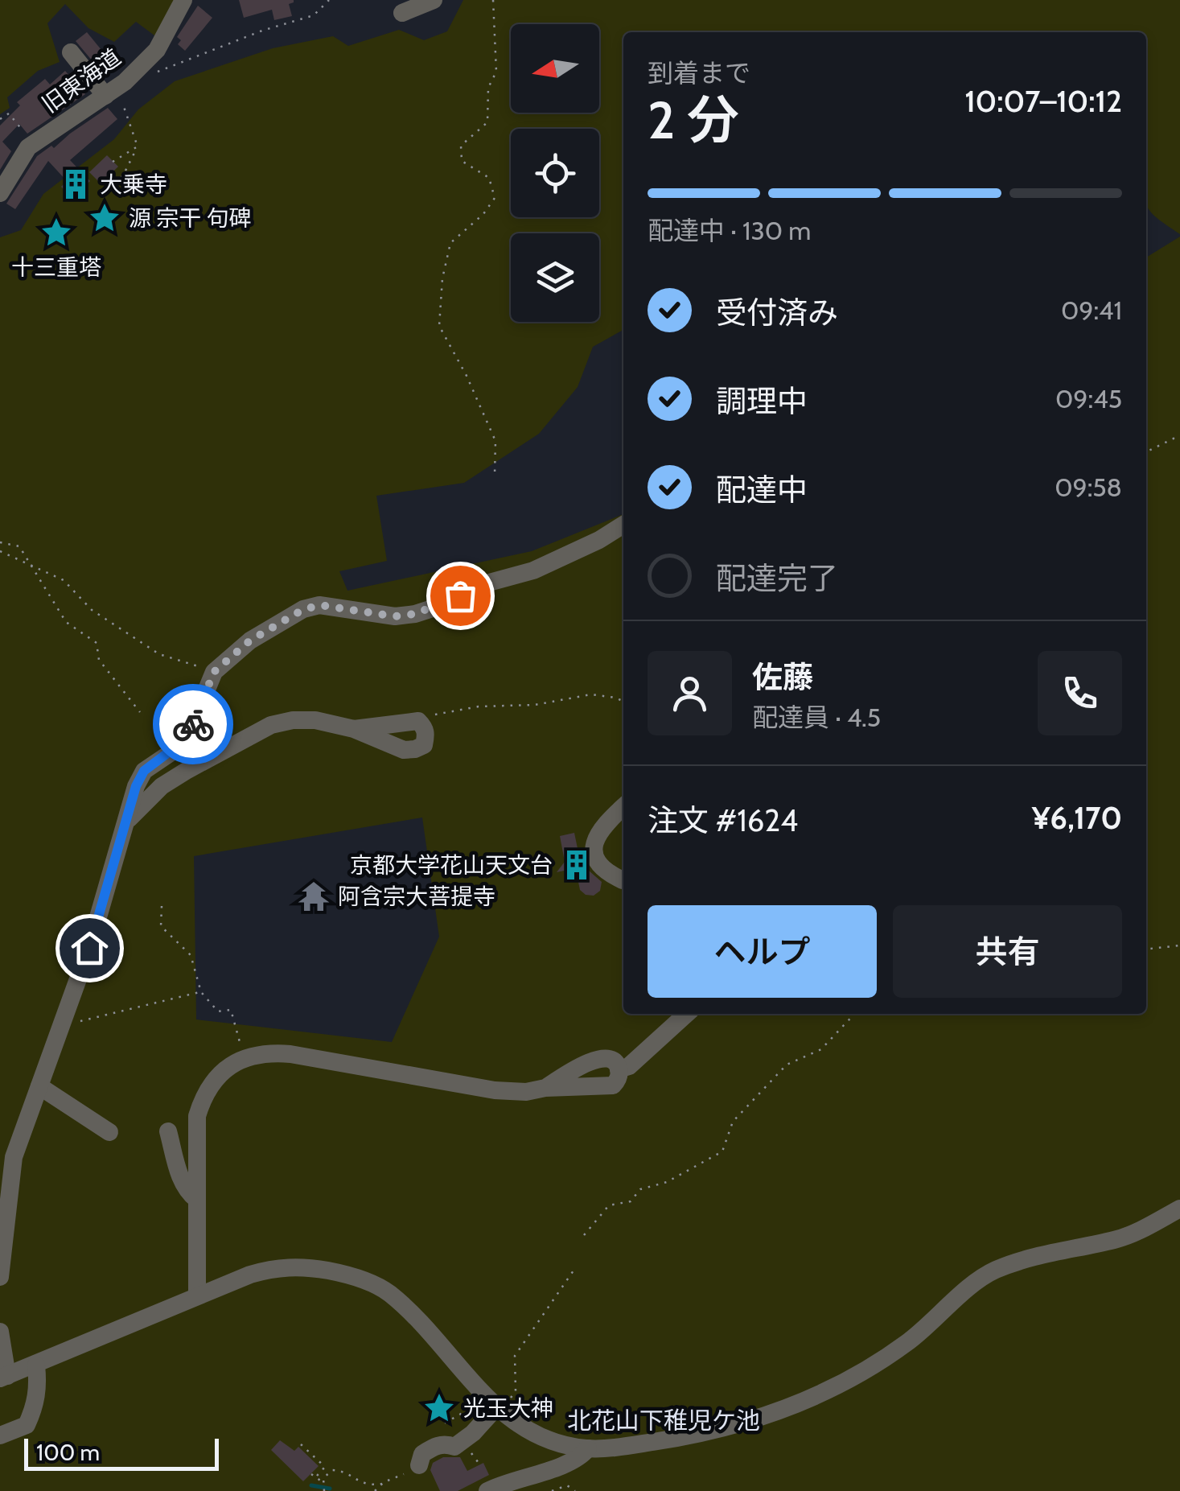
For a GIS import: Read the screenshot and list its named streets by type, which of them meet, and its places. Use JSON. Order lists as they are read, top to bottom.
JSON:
{
  "streets": {
    "street": ["旧東海道"]
  },
  "districts": ["北花山下稚児ケ池"],
  "places": {
    "building": ["大乗寺", "京都大学花山天文台"],
    "place": ["源 宗干 句碑", "十三重塔", "光玉大神"],
    "temple": ["阿含宗大菩提寺"]
  },
  "scale_bar": "100 m",
  "north": "left",
  "page": {
    "heading": ["2 分", "到着まで", "10:07–10:12"],
    "panel": [
      "佐藤",
      "配達員 · 4.5",
      "注文 #1624",
      "¥6,170"
    ],
    "bar": "配達中 · 130 m",
    "list": [
      ["受付済み", "09:41"],
      ["調理中", "09:45"],
      ["配達中", "09:58"],
      "配達完了"
    ],
    "buttons": ["ヘルプ", "共有"],
    "scale": "100 m"
  }
}
